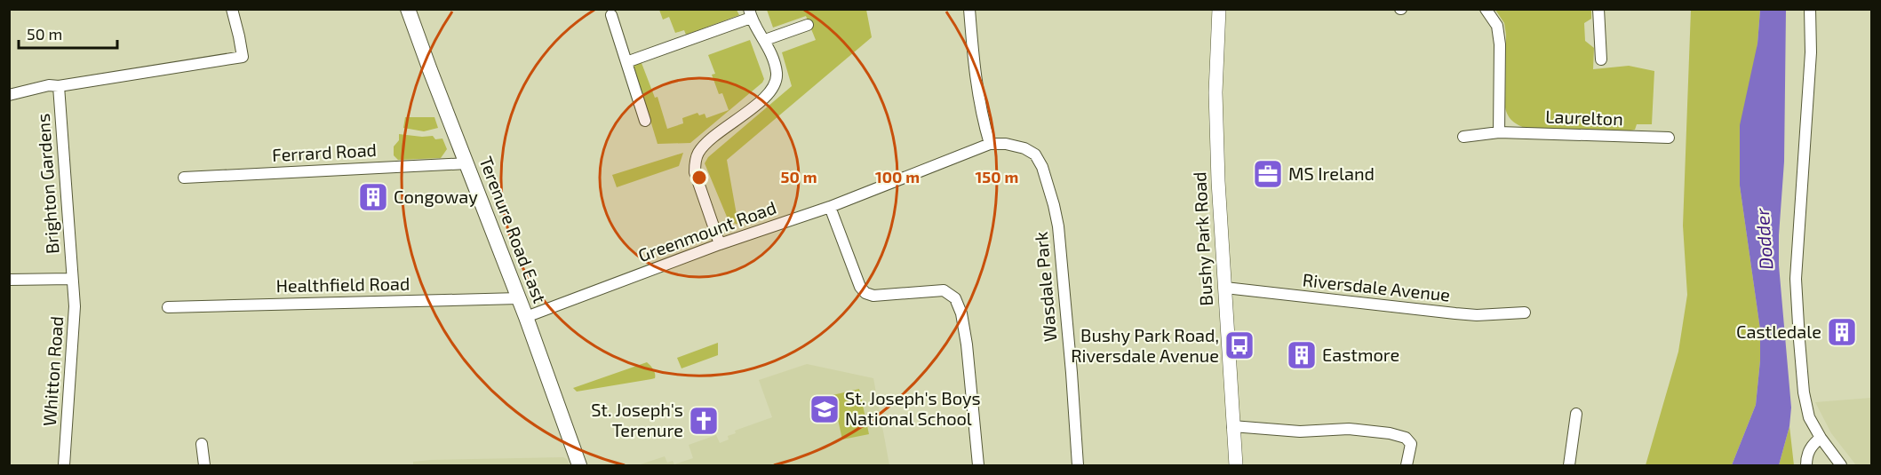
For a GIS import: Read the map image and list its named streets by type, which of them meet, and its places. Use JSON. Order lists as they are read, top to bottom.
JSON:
{
  "streets": {
    "main road": ["Terenure Road East"],
    "street": [
      "Laurelton",
      "Ferrard Road",
      "Brighton Gardens",
      "Greenmount Road",
      "Bushy Park Road",
      "Healthfield Road",
      "Wasdale Park",
      "Riversdale Avenue",
      "Whitton Road"
    ]
  },
  "crossings": [
    ["Ferrard Road", "Terenure Road East"],
    ["Brighton Gardens", "Whitton Road"],
    ["Terenure Road East", "Greenmount Road"],
    ["Terenure Road East", "Healthfield Road"],
    ["Greenmount Road", "Wasdale Park"],
    ["Bushy Park Road", "Riversdale Avenue"]
  ],
  "water": ["Dodder"],
  "places": {
    "office": ["MS Ireland"],
    "building": ["Congoway", "Castledale", "Eastmore"],
    "bus stop": ["Bushy Park Road, Riversdale Avenue"],
    "school or university": ["St. Joseph's Boys National School"],
    "church": ["St. Joseph's Terenure"]
  },
  "scale_bar": "50 m",
  "rings": ["50 m", "100 m", "150 m"]
}
